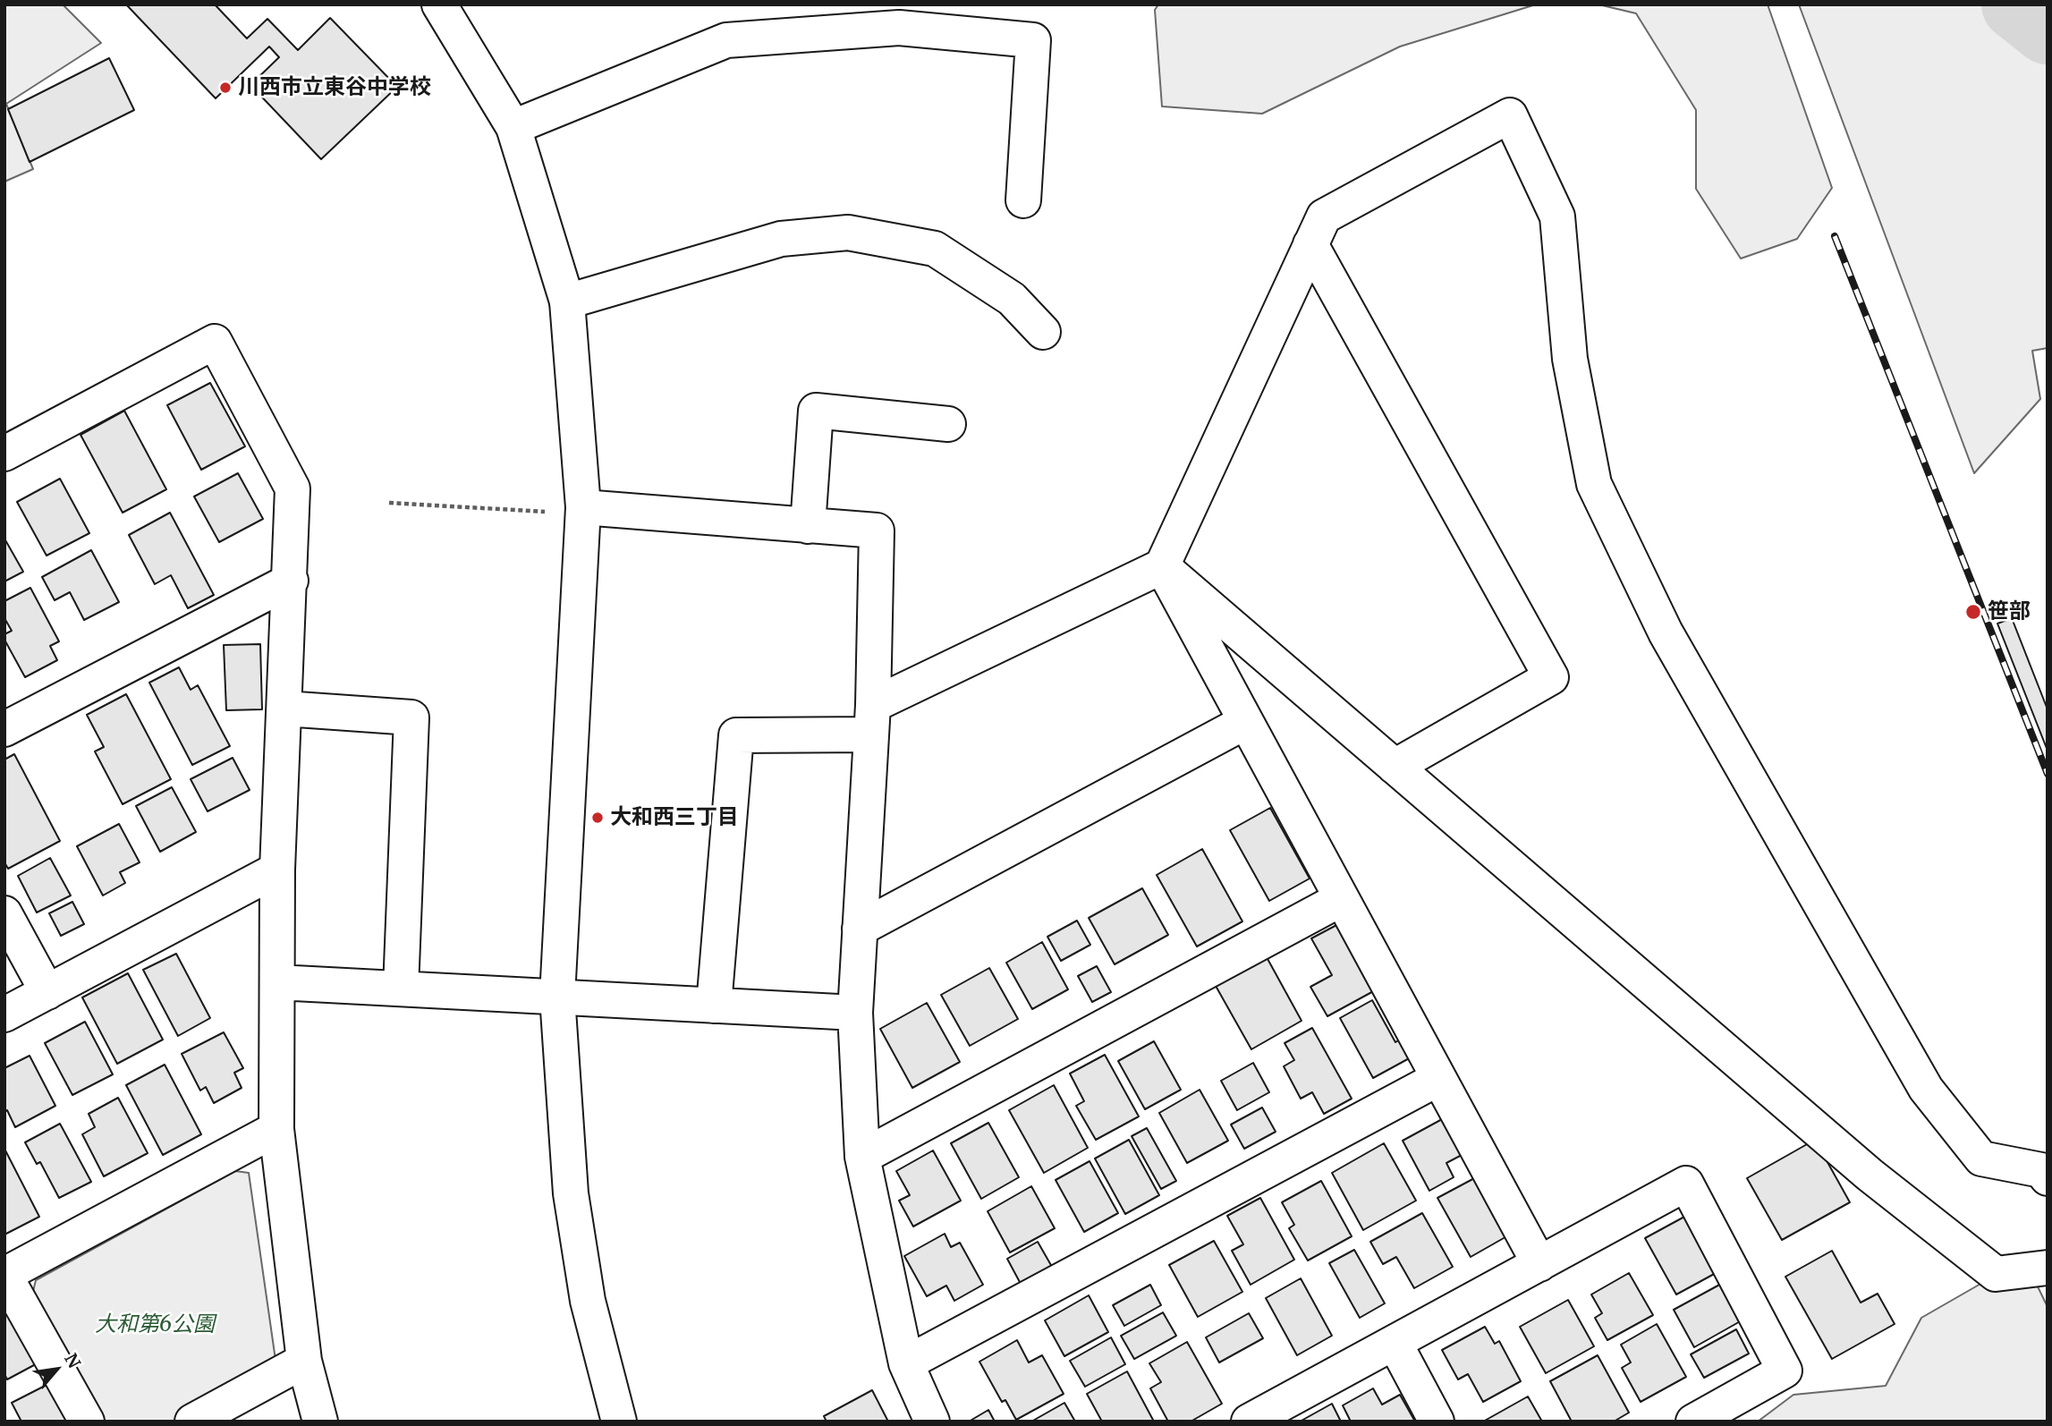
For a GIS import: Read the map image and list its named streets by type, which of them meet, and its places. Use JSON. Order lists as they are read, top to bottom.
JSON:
{
  "parks": ["大和第6公園"],
  "places": ["川西市立東谷中学校", "笹部", "大和西三丁目"],
  "north": "top right"
}
